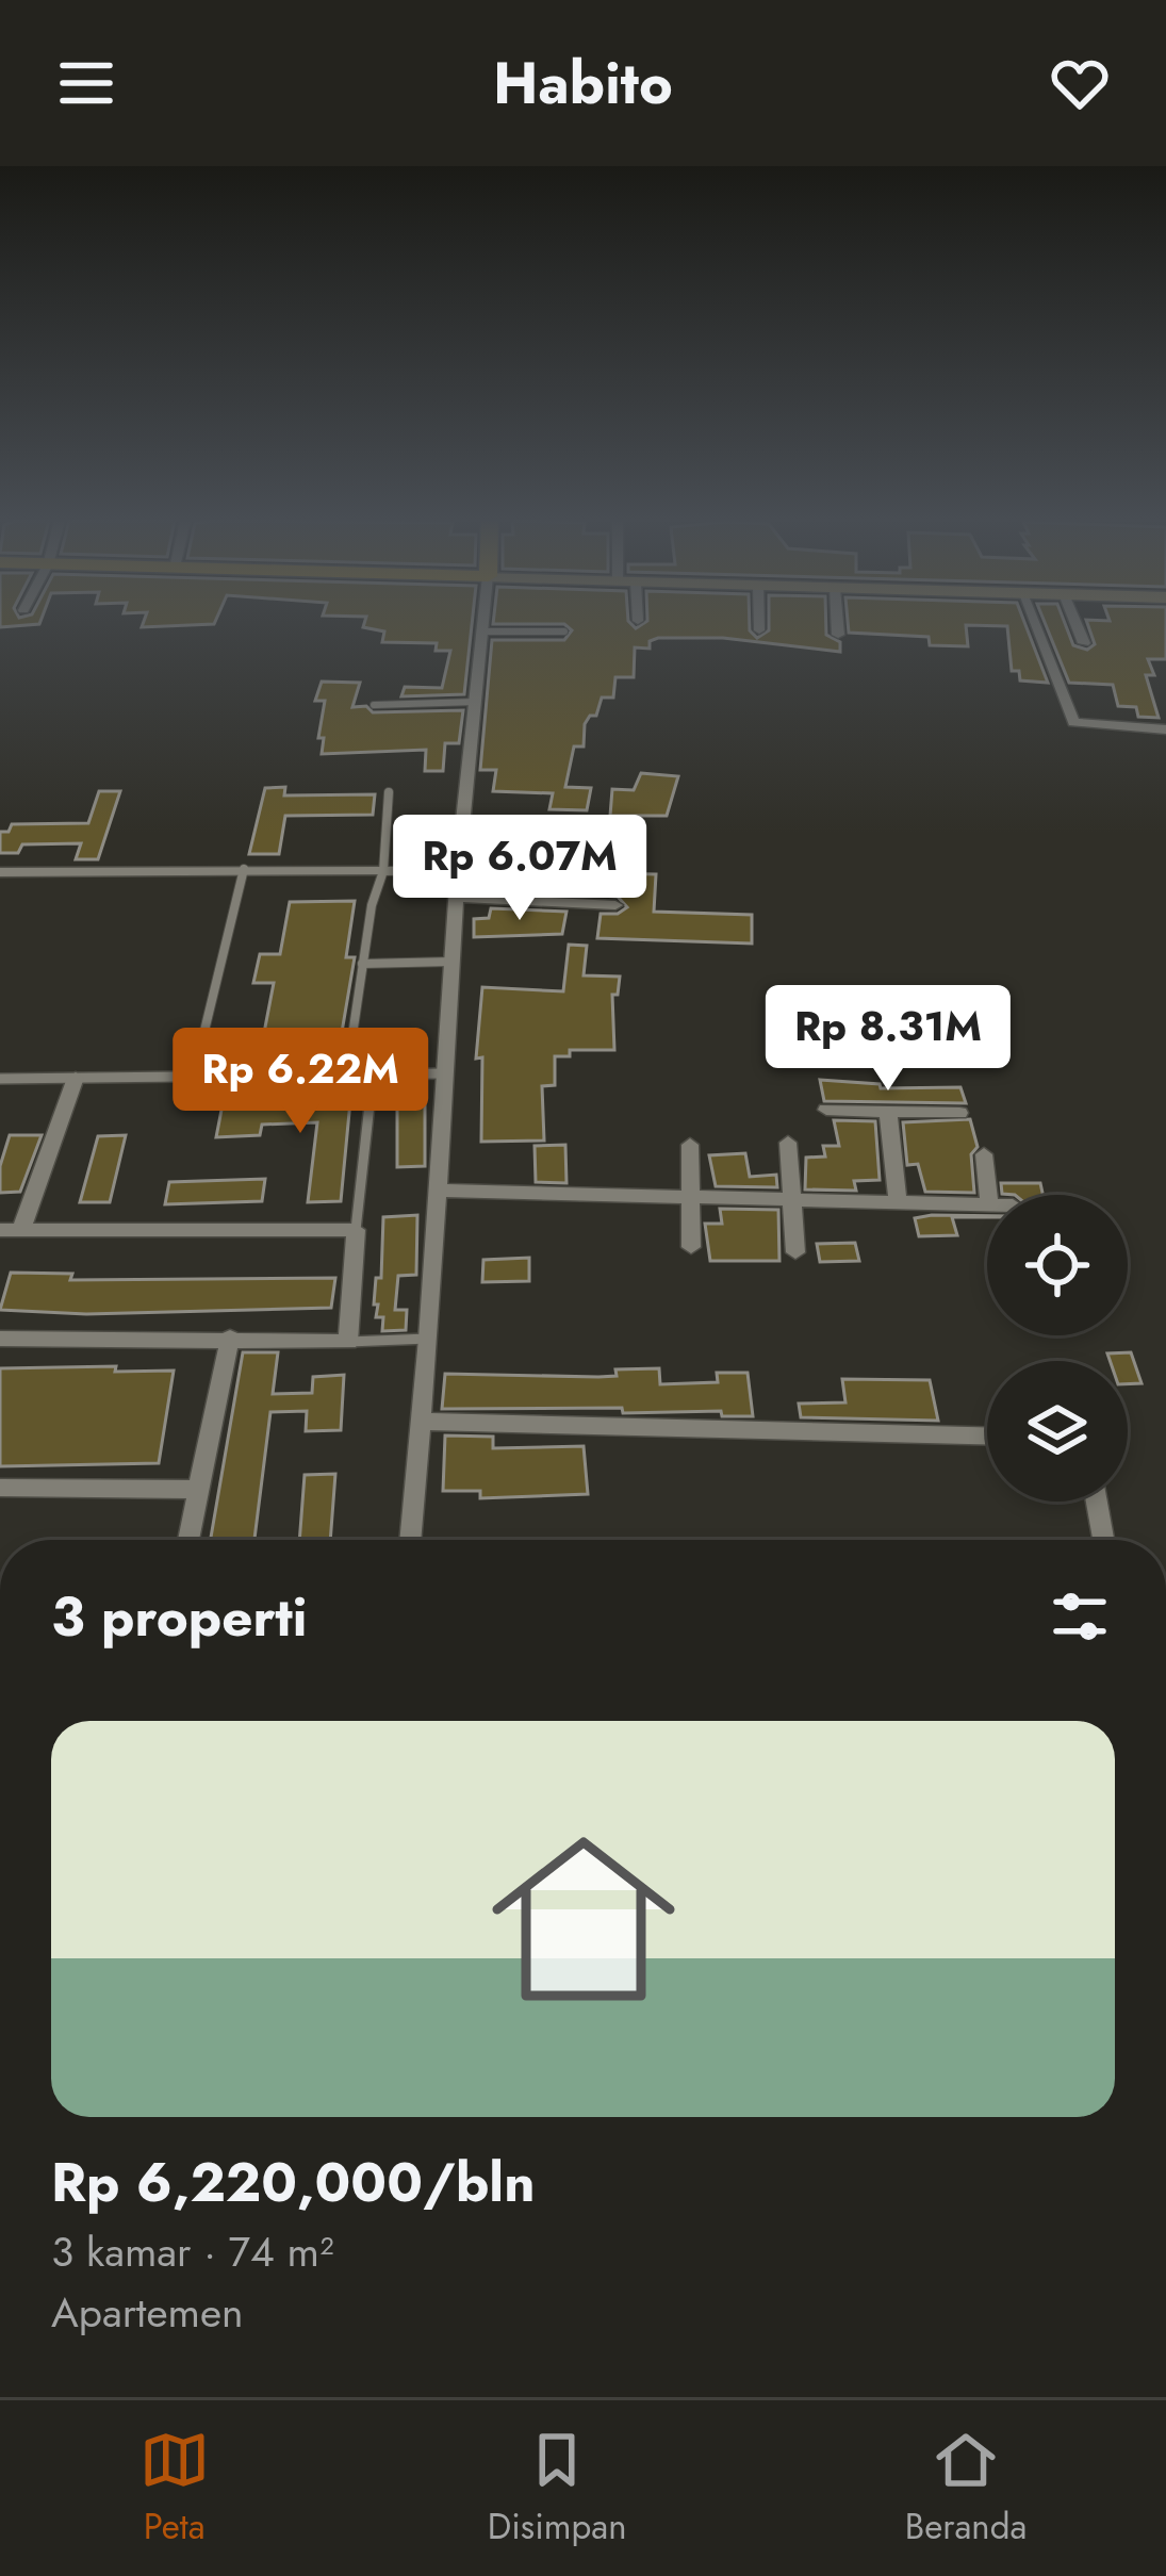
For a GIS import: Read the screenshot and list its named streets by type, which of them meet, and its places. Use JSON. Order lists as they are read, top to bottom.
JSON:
{
  "page": {
    "header": "Habito",
    "price": ["Rp 6.07M", "Rp 8.31M", "Rp 6.22M"],
    "heading": "3 properti",
    "list": [
      {
        "name": "Rp 6,220,000/bln",
        "note": "3 kamar · 74 m² · Apartemen"
      }
    ],
    "tabs": ["Peta", "Disimpan", "Beranda"]
  }
}
